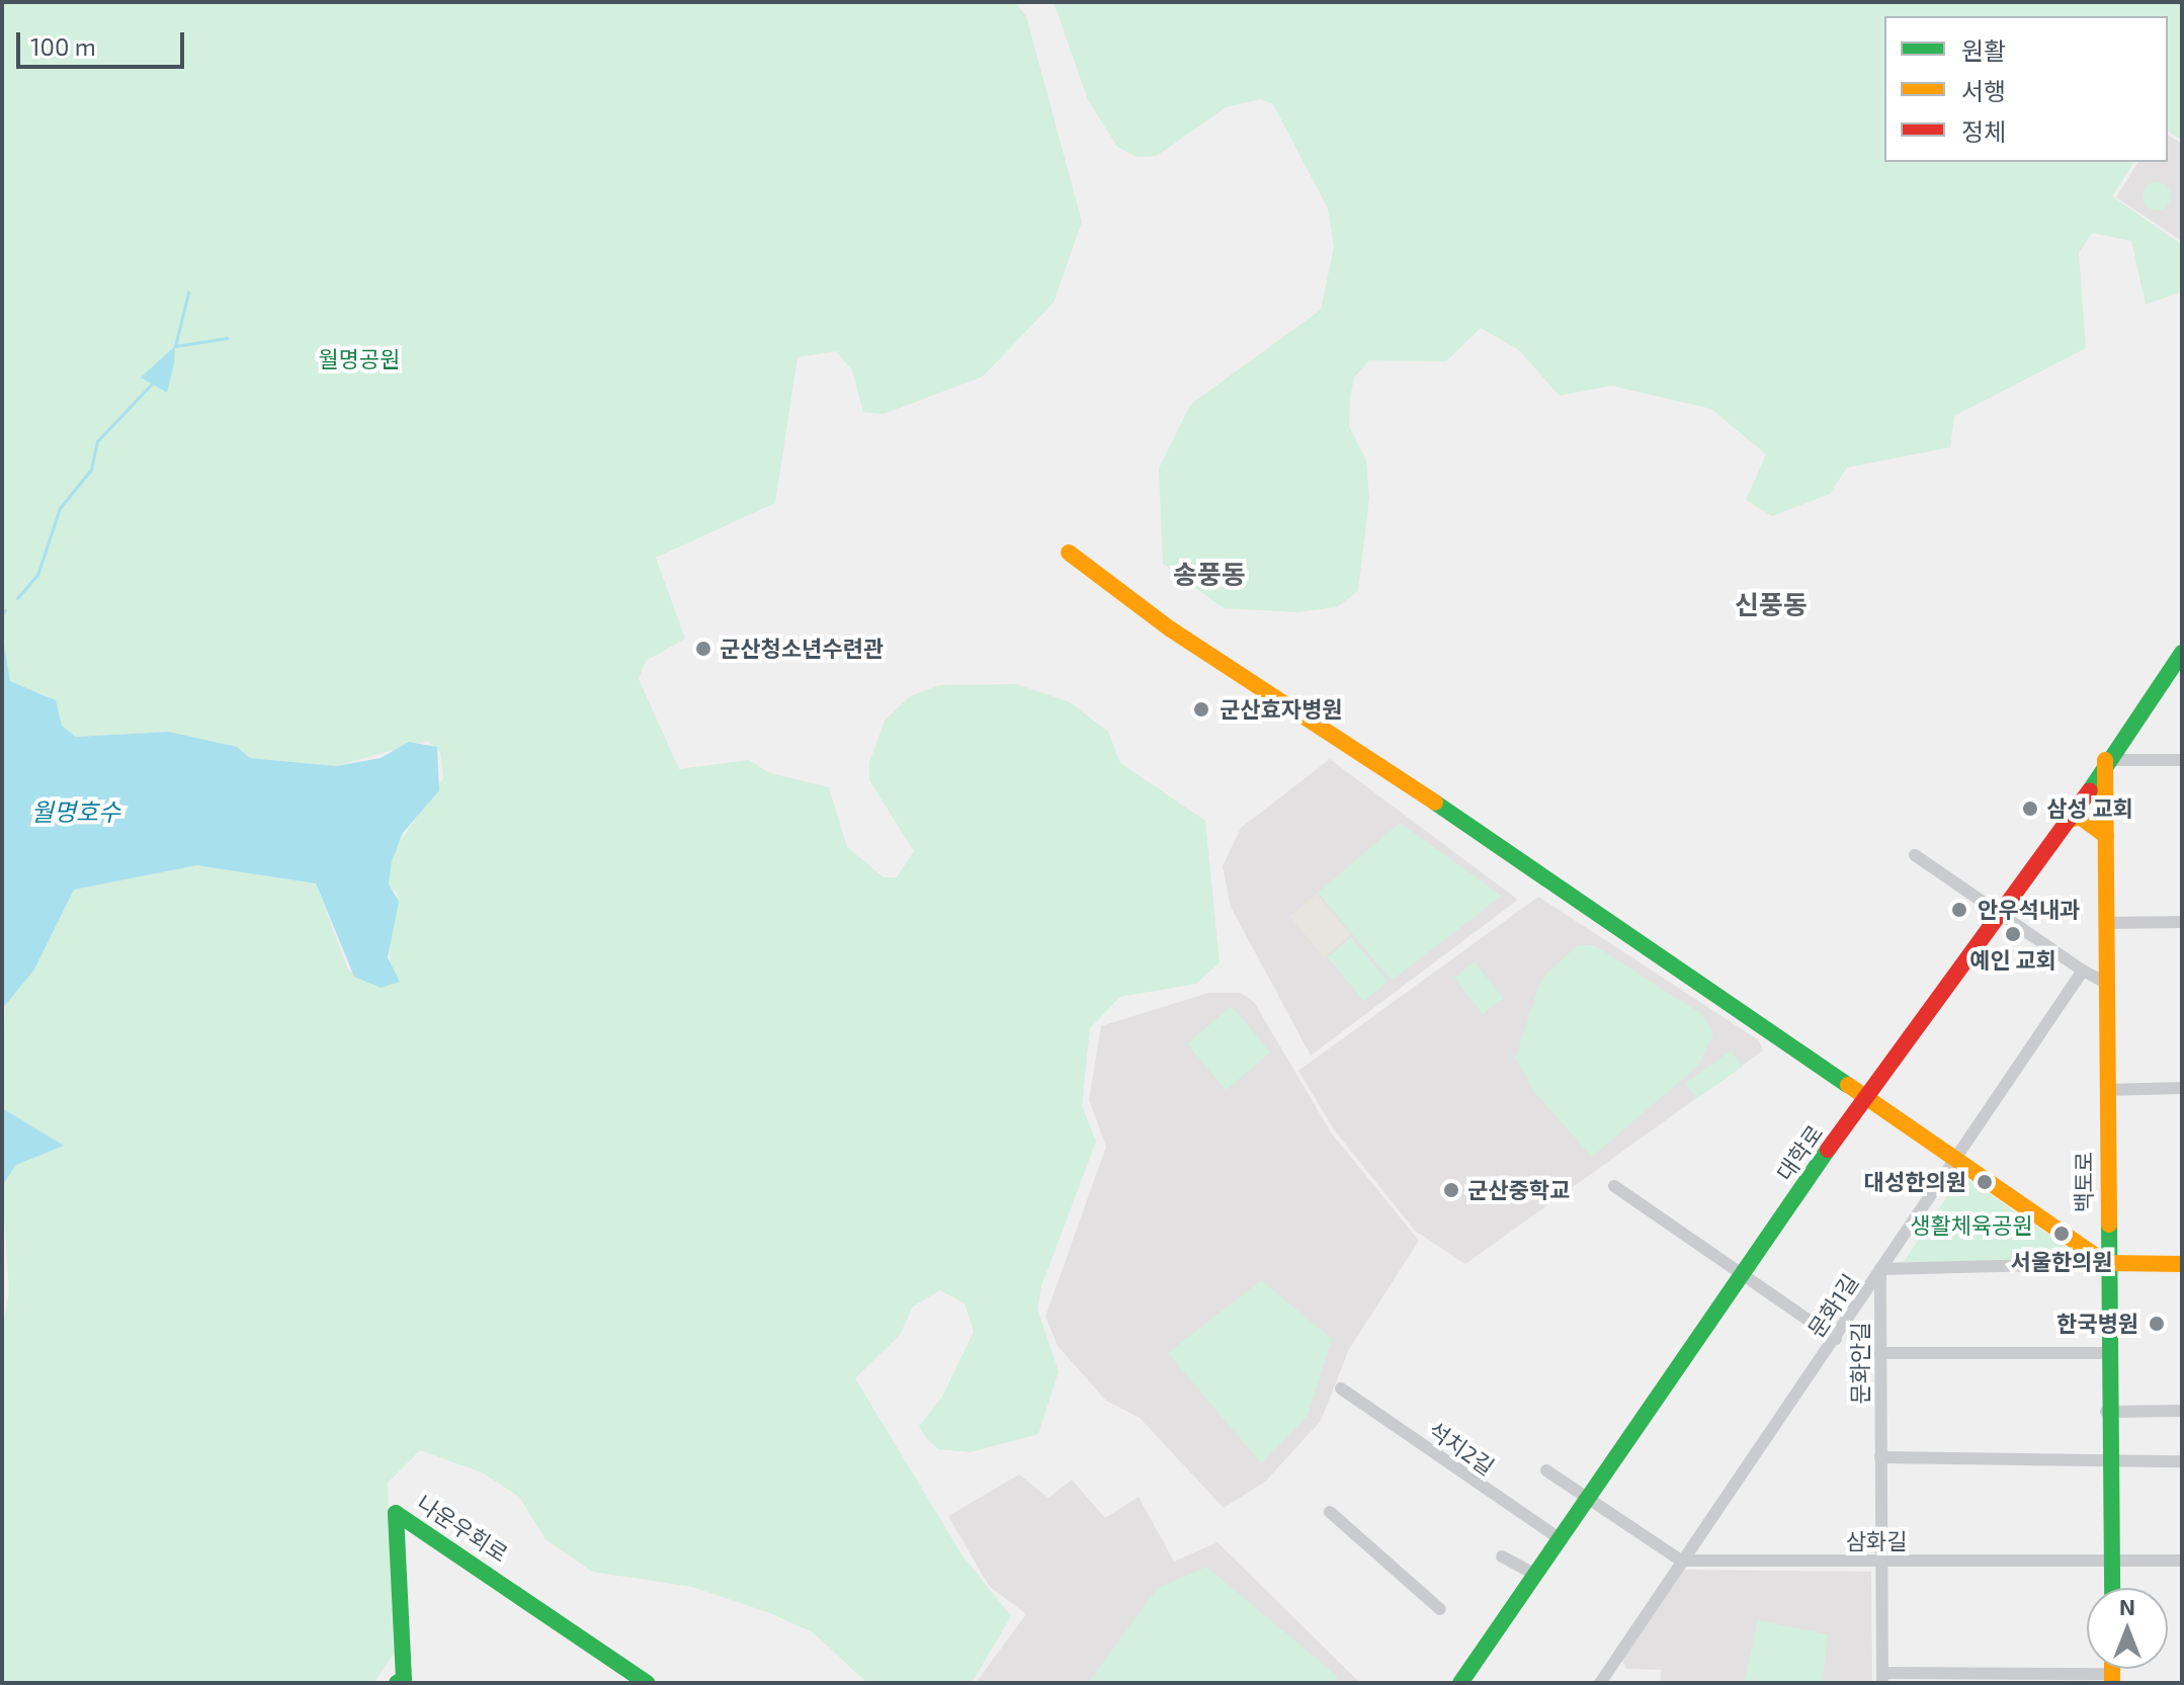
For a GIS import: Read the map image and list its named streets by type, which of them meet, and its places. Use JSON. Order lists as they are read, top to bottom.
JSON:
{
  "streets": {
    "street": [
      "대학로",
      "백토로",
      "문화1길",
      "문화안길",
      "석치2길",
      "나운우회로",
      "삼화길"
    ]
  },
  "crossings": [
    ["대학로", "백토로"],
    ["대학로", "석치2길"],
    ["백토로", "삼화길"],
    ["문화1길", "문화안길"],
    ["문화1길", "삼화길"],
    ["문화안길", "삼화길"]
  ],
  "districts": ["송풍동", "신풍동"],
  "water": ["월명호수"],
  "parks": ["월명공원", "생활체육공원"],
  "places": [
    "군산청소년수련관",
    "군산효자병원",
    "삼성 교회",
    "안우석내과",
    "예인 교회",
    "대성한의원",
    "군산중학교",
    "서울한의원",
    "한국병원"
  ],
  "legend": ["원활", "서행", "정체"],
  "scale_bar": "100 m",
  "north": "top"
}
